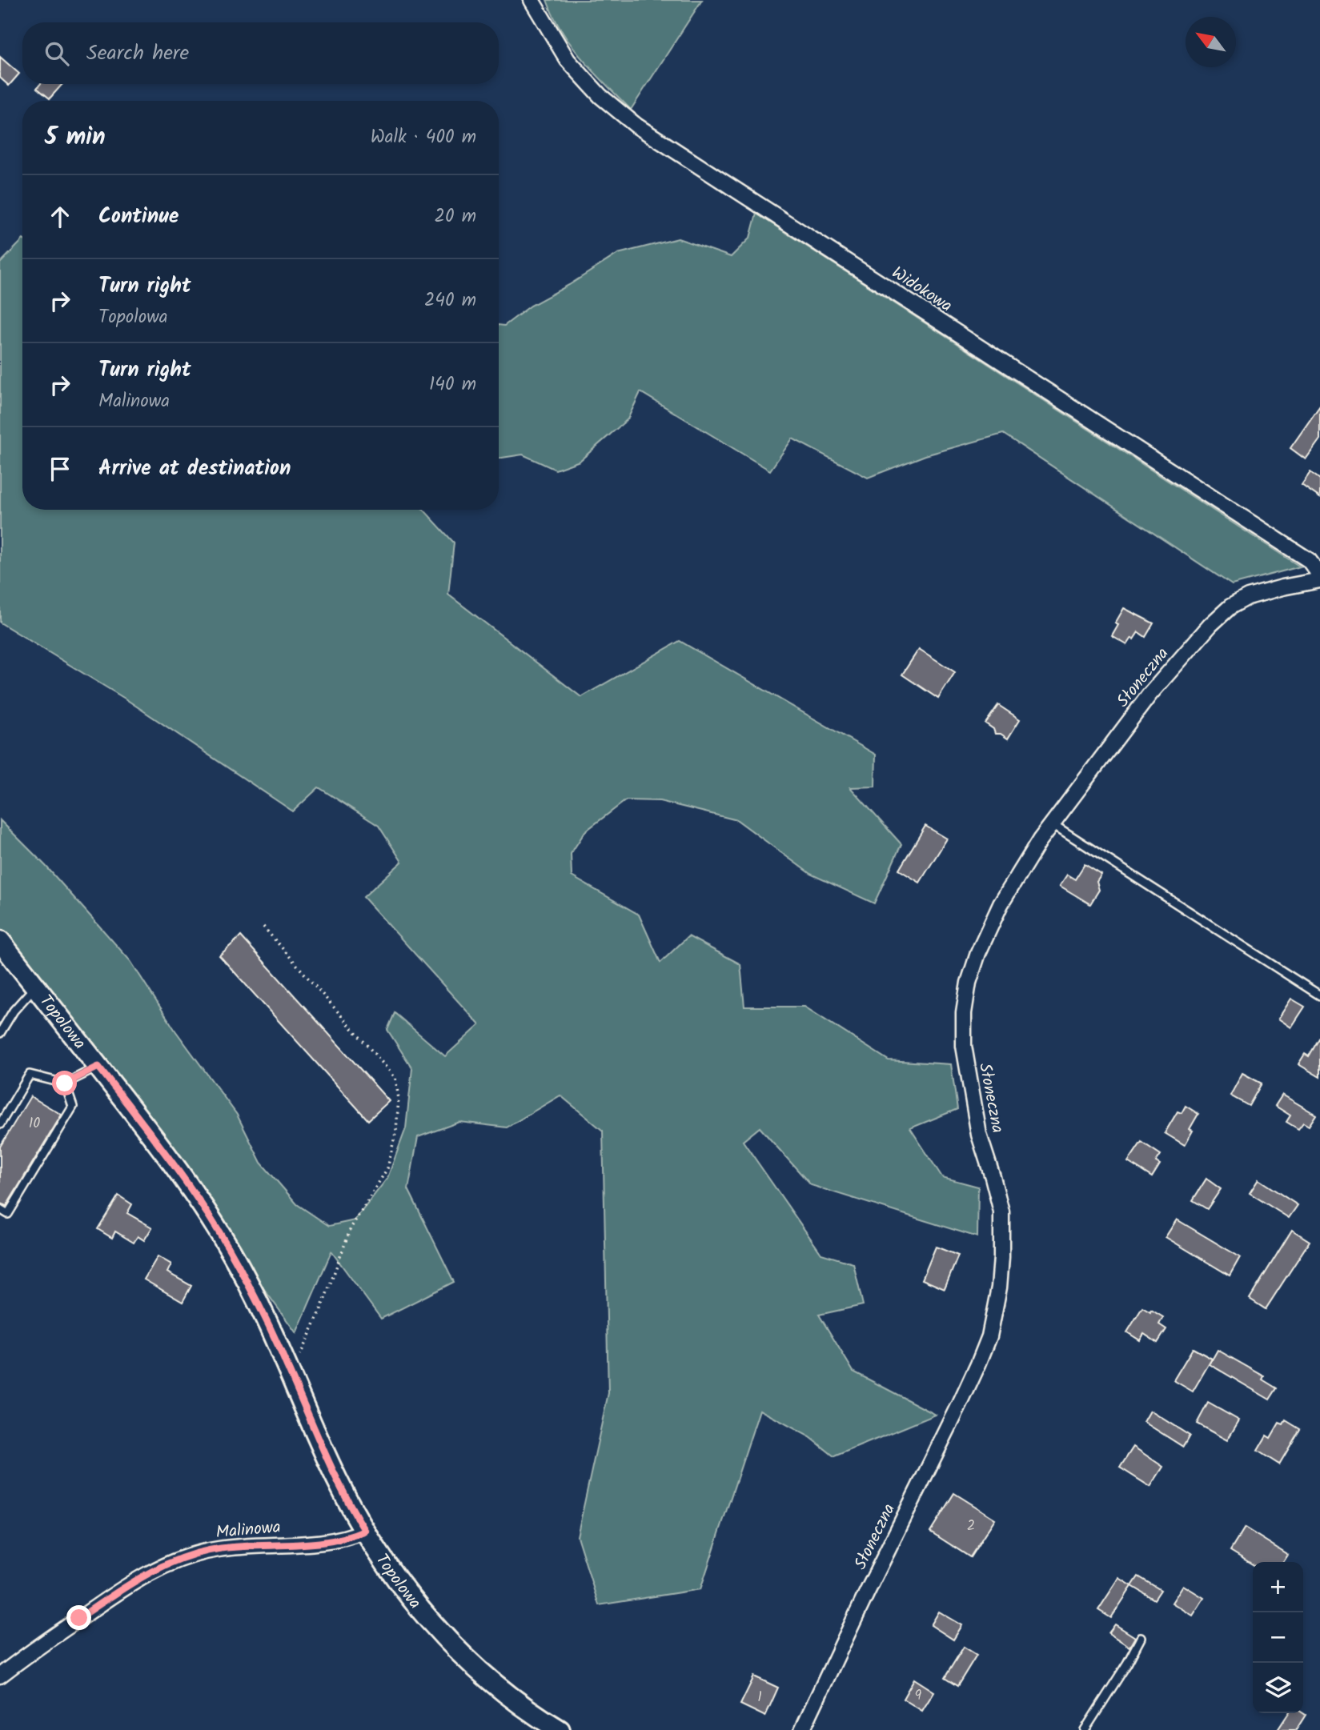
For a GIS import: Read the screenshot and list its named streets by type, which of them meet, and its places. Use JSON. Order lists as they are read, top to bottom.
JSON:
{
  "streets": {
    "street": [
      "Widokowa",
      "Słoneczna",
      "Topolowa",
      "Malinowa"
    ]
  },
  "crossings": [
    ["Widokowa", "Słoneczna"],
    ["Topolowa", "Malinowa"]
  ],
  "house_numbers": [
    "10",
    "2",
    "9",
    "1"
  ],
  "north": "top left",
  "page": {
    "search": "Search here",
    "heading": ["5 min", "Walk · 400 m"],
    "list": [
      ["Continue", "20 m"],
      ["Turn right", "Topolowa", "240 m"],
      ["Turn right", "Malinowa", "140 m"],
      "Arrive at destination"
    ],
    "map_buttons": ["+", "−"]
  }
}
